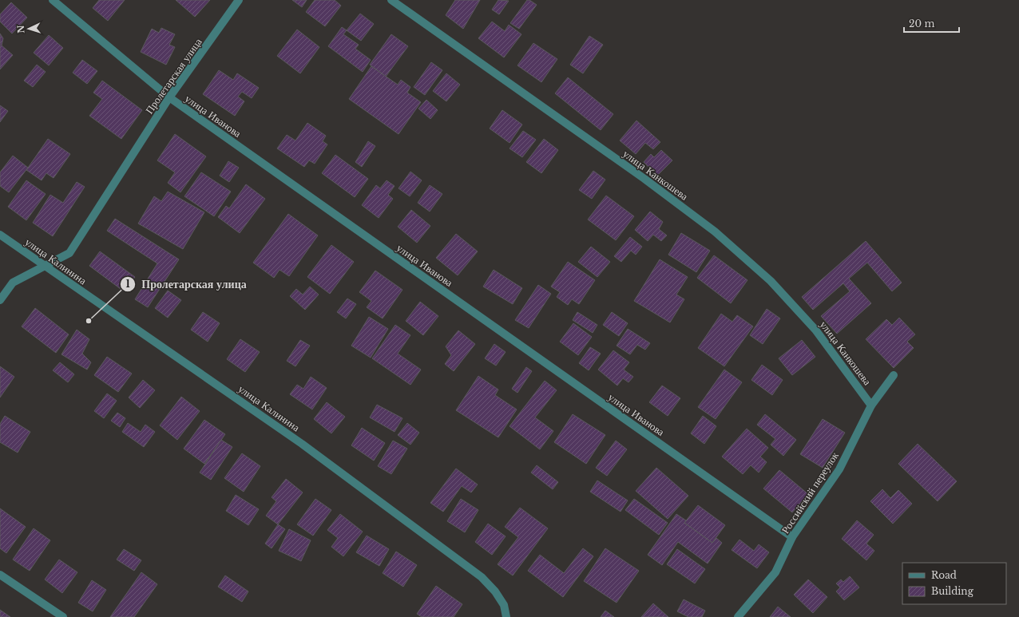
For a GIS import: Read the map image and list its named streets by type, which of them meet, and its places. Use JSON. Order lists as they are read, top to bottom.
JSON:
{
  "streets": {
    "street": [
      "Пролетарская улица",
      "улица Иванова",
      "улица Канкошева",
      "улица Калинина",
      "Российский переулок"
    ]
  },
  "crossings": [
    ["Пролетарская улица", "улица Иванова"],
    ["Пролетарская улица", "улица Калинина"],
    ["улица Иванова", "Российский переулок"],
    ["улица Канкошева", "Российский переулок"]
  ],
  "places": ["Пролетарская улица"],
  "legend": ["Road", "Building"],
  "scale_bar": "20 m",
  "north": "left"
}
